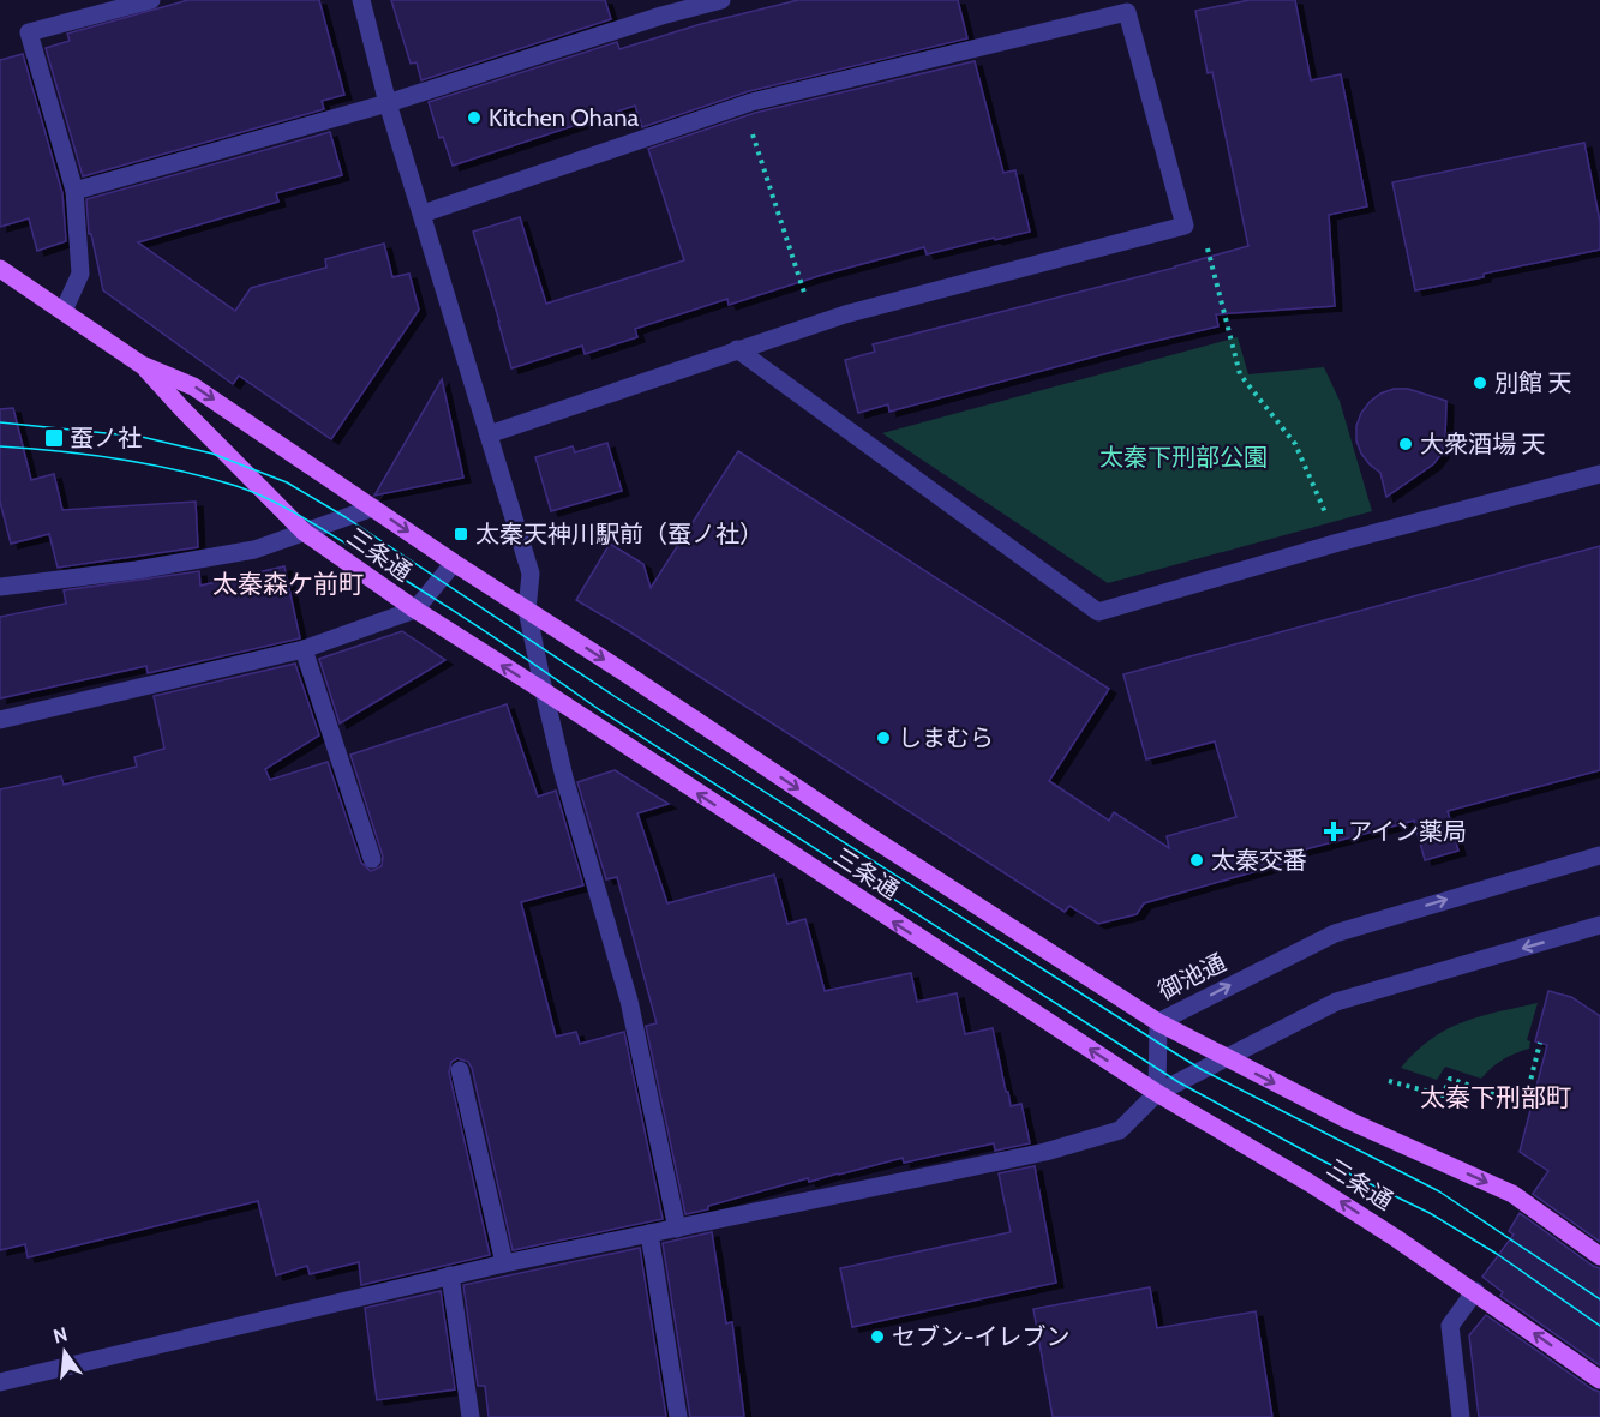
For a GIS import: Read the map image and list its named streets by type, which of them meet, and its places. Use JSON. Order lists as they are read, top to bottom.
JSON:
{
  "streets": {
    "main road": ["三条通"],
    "street": ["御池通"]
  },
  "crossings": [
    ["三条通", "御池通"]
  ],
  "districts": ["太秦森ケ前町", "太秦下刑部町"],
  "parks": ["太秦下刑部公園"],
  "places": {
    "other": [
      "Kitchen Ohana",
      "別館 天",
      "大衆酒場 天",
      "しまむら",
      "太秦交番",
      "セブン-イレブン"
    ],
    "transit": ["蚕ノ社", "太秦天神川駅前（蚕ノ社）"],
    "health": ["アイン薬局"]
  },
  "north": "top"
}
